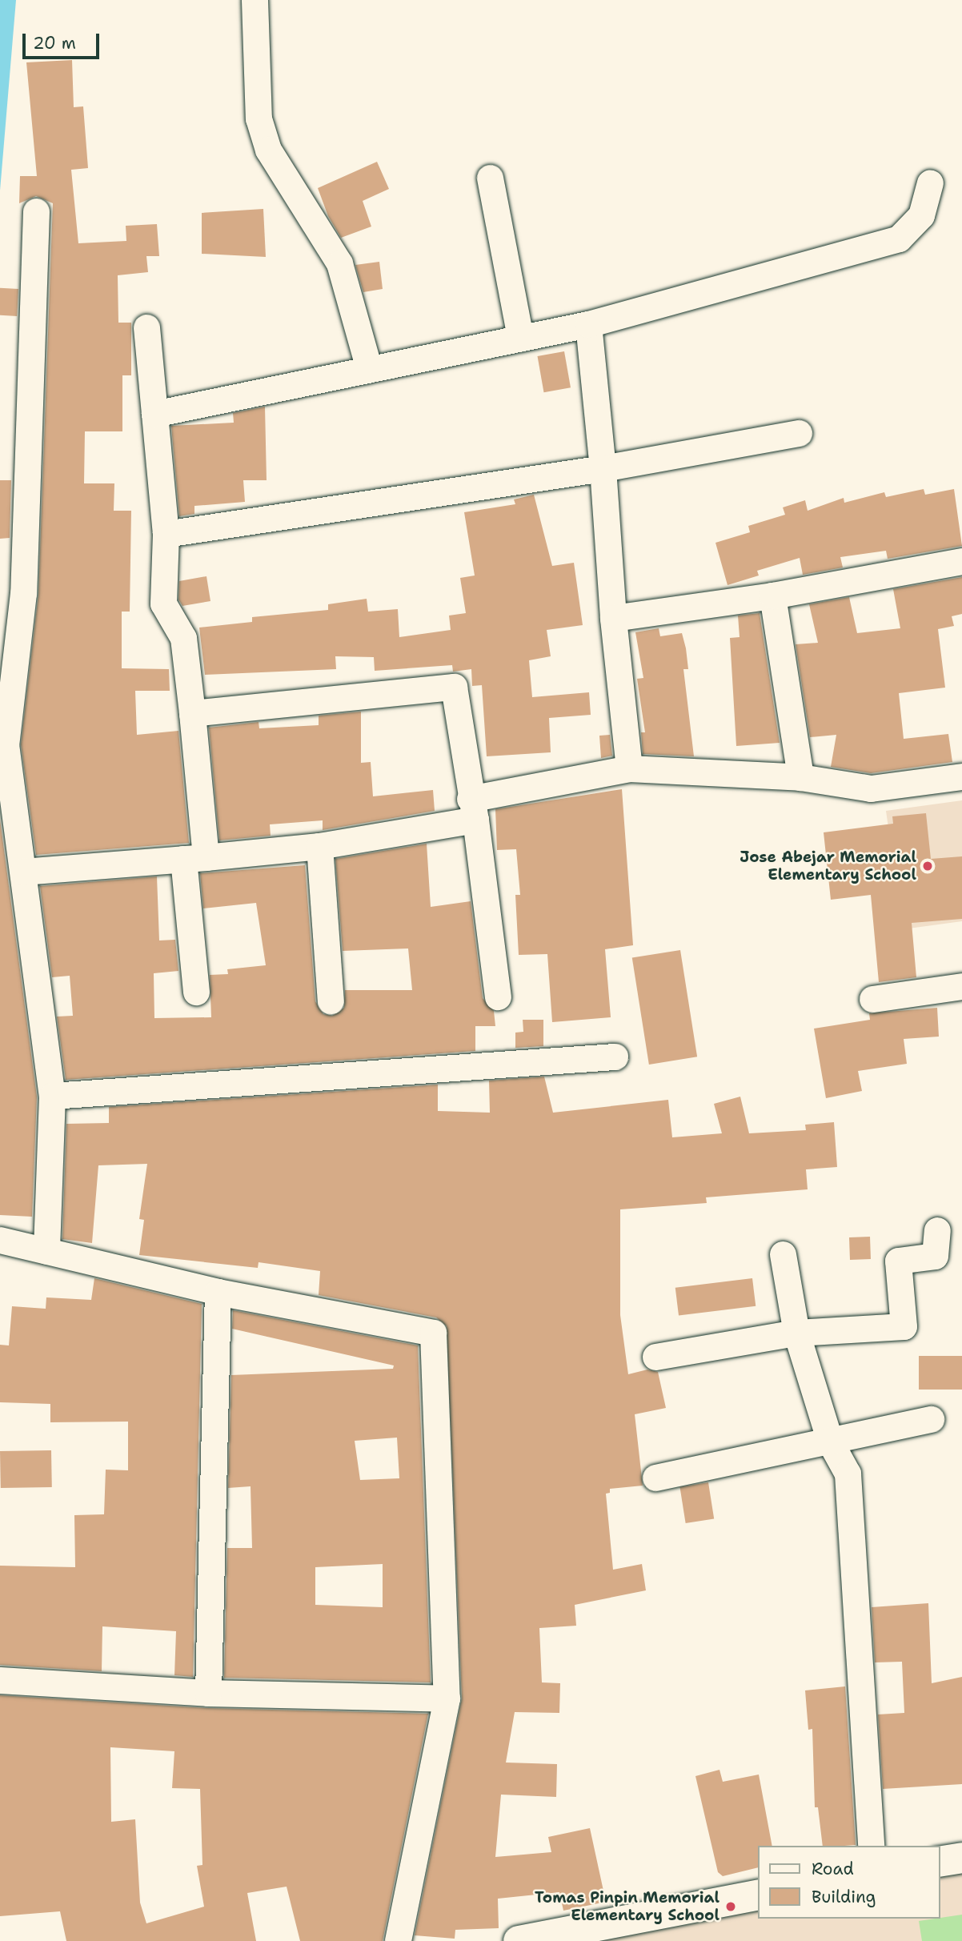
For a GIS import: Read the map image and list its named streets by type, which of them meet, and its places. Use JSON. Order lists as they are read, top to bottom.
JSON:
{
  "places": ["Jose Abejar Memorial Elementary School", "Tomas Pinpin Memorial Elementary School"],
  "legend": ["Road", "Building"],
  "scale_bar": "20 m"
}
